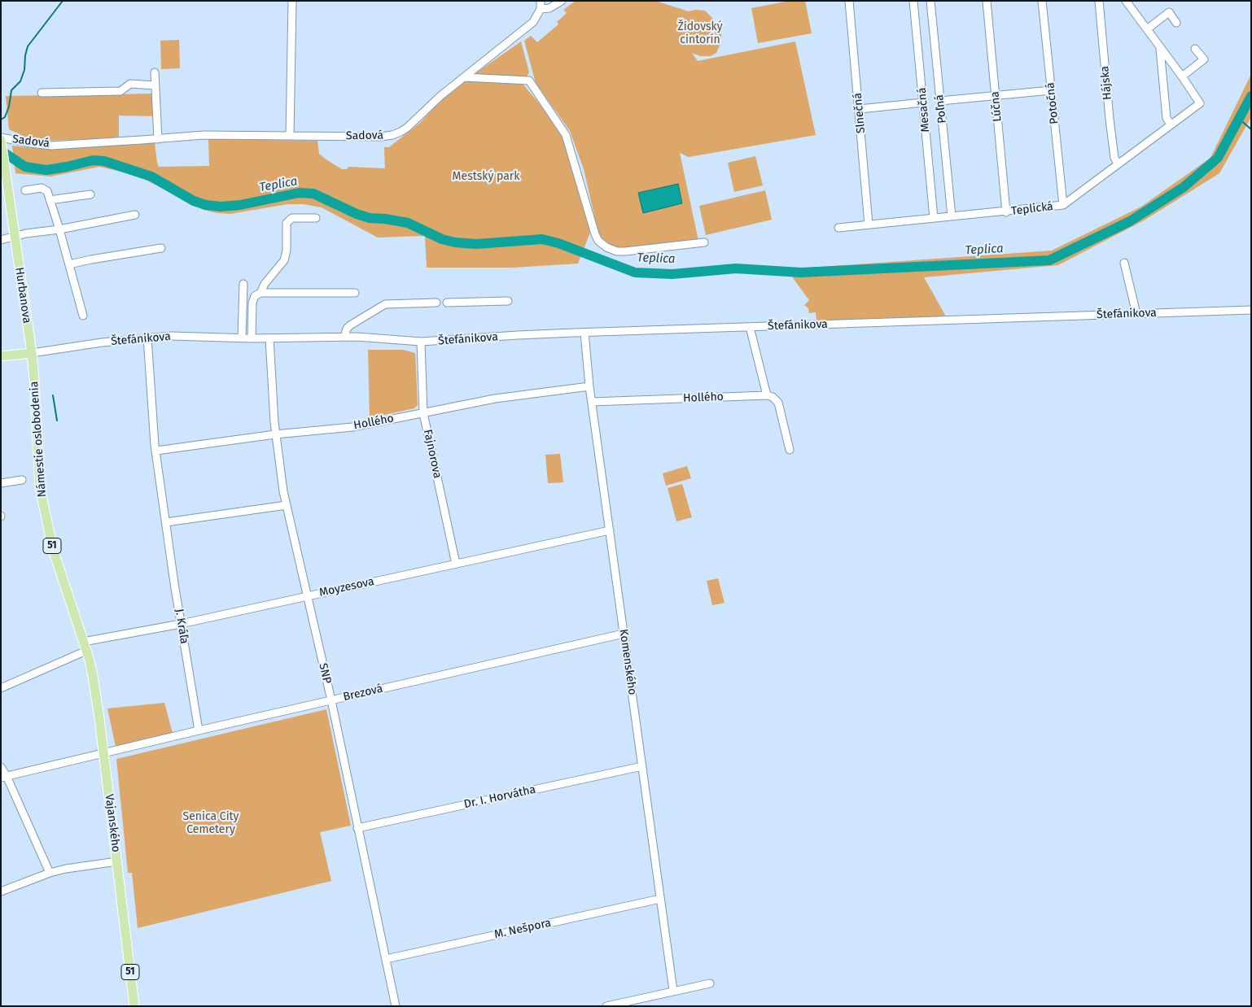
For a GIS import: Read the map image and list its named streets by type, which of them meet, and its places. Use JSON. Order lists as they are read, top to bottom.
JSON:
{
  "streets": {
    "main road": [
      "Hurbanova",
      "Námestie oslobodenia",
      "51",
      "Vajanského"
    ],
    "street": [
      "Hájska",
      "Potočná",
      "Lúčna",
      "Poľná",
      "Mesačná",
      "Slnečná",
      "Sadová",
      "Teplická",
      "Štefánikova",
      "Hollého",
      "Fajnorova",
      "Moyzesova",
      "J. Kráľa",
      "Komenského",
      "SNP",
      "Brezová",
      "Dr. I. Horvátha",
      "M. Nešpora"
    ]
  },
  "crossings": [
    ["Hájska", "Teplická"],
    ["Potočná", "Teplická"],
    ["Lúčna", "Teplická"],
    ["Poľná", "Teplická"],
    ["Mesačná", "Teplická"],
    ["Slnečná", "Teplická"],
    ["Sadová", "Hurbanova"],
    ["Hurbanova", "Štefánikova"],
    ["Hurbanova", "Námestie oslobodenia"],
    ["Štefánikova", "Námestie oslobodenia"],
    ["Štefánikova", "Fajnorova"],
    ["Štefánikova", "J. Kráľa"],
    ["Štefánikova", "Komenského"],
    ["Štefánikova", "SNP"],
    ["Hollého", "Fajnorova"],
    ["Hollého", "J. Kráľa"],
    ["Hollého", "Komenského"],
    ["Hollého", "SNP"],
    ["Námestie oslobodenia", "Moyzesova"],
    ["Námestie oslobodenia", "Vajanského"],
    ["Fajnorova", "Moyzesova"],
    ["Moyzesova", "J. Kráľa"],
    ["Moyzesova", "Komenského"],
    ["Moyzesova", "SNP"],
    ["Moyzesova", "Vajanského"],
    ["J. Kráľa", "Brezová"],
    ["Komenského", "Brezová"],
    ["Komenského", "Dr. I. Horvátha"],
    ["Komenského", "M. Nešpora"],
    ["SNP", "Brezová"],
    ["SNP", "Dr. I. Horvátha"],
    ["SNP", "M. Nešpora"],
    ["Brezová", "Vajanského"]
  ],
  "water": ["Teplica"],
  "parks": ["Židovský cintorín", "Mestský park", "Senica City Cemetery"]
}
